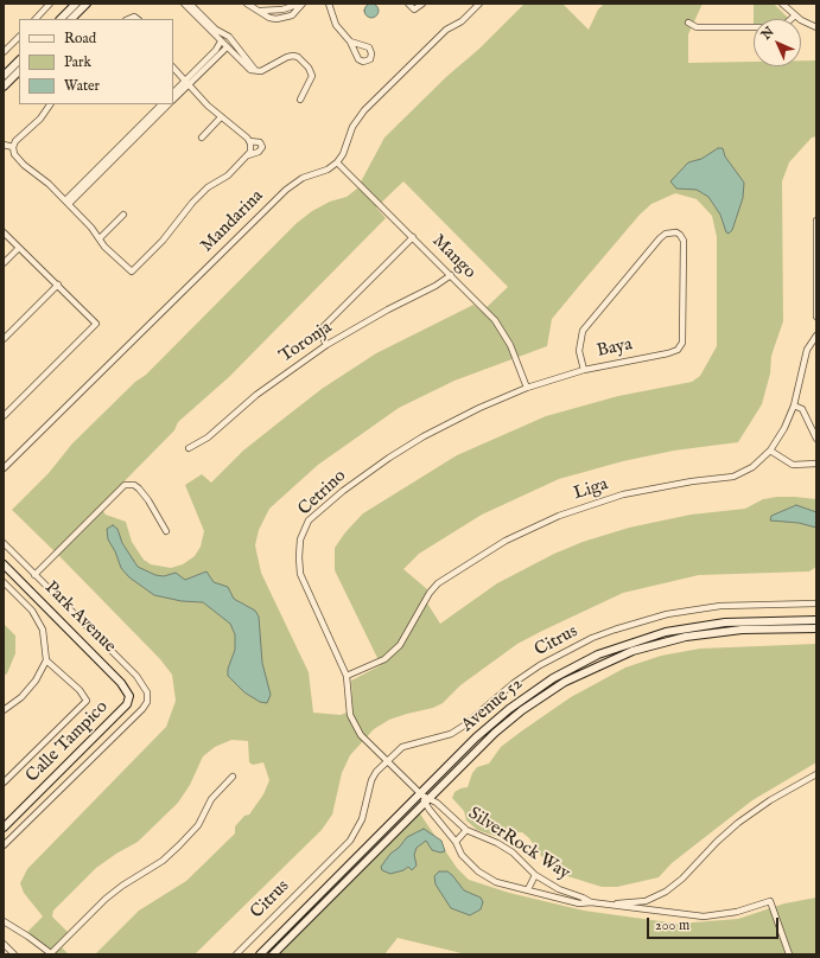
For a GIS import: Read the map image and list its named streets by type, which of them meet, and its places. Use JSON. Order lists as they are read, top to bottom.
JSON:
{
  "streets": {
    "main road": ["Park Avenue", "Avenue 52", "Calle Tampico"],
    "street": [
      "Mandarina",
      "Mango",
      "Toronja",
      "Baya",
      "Liga",
      "Cetrino",
      "Citrus",
      "SilverRock Way"
    ]
  },
  "crossings": [
    ["Mandarina", "Mango"],
    ["Mango", "Toronja"],
    ["Mango", "Cetrino"],
    ["Baya", "Cetrino"],
    ["Liga", "Cetrino"],
    ["Cetrino", "Citrus"],
    ["Cetrino", "Avenue 52"],
    ["Cetrino", "SilverRock Way"],
    ["Park Avenue", "Calle Tampico"],
    ["Avenue 52", "SilverRock Way"]
  ],
  "legend": ["Road", "Park", "Water"],
  "scale_bar": "200 m",
  "north": "top left"
}
